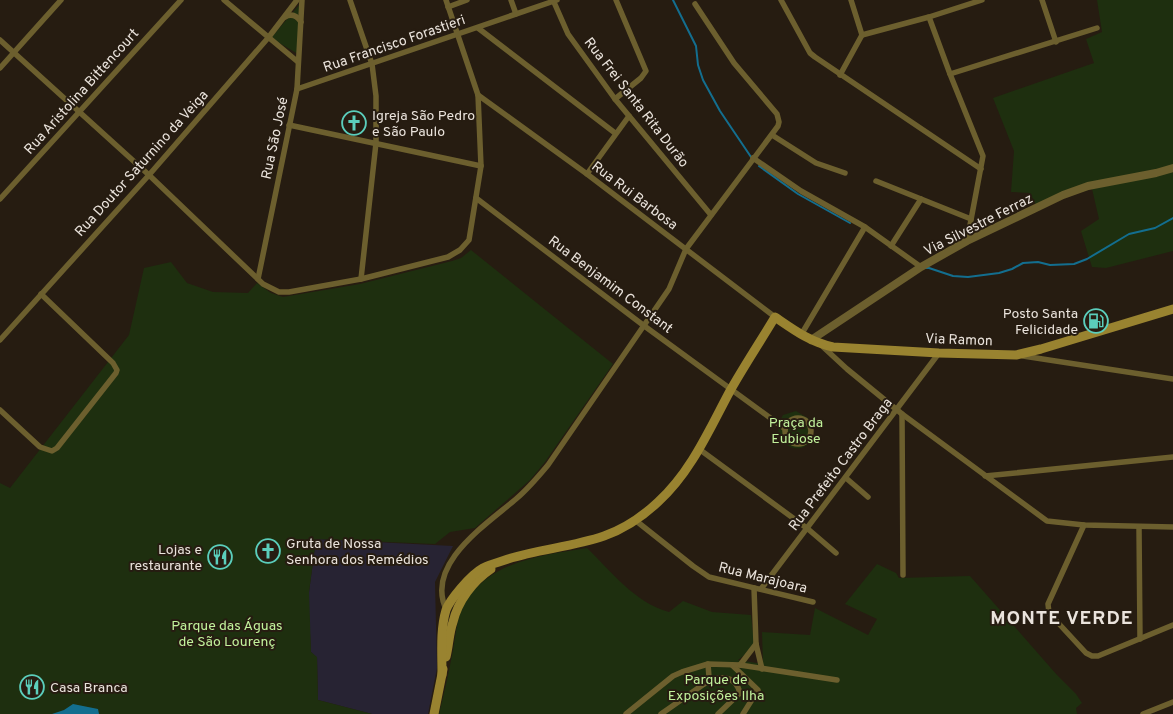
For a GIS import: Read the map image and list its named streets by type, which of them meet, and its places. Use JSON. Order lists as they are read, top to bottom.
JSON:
{
  "streets": {
    "main road": ["Via Ramon"],
    "street": [
      "Rua Francisco Forastieri",
      "Rua Aristolina Bittencourt",
      "Rua Frei Santa Rita Durão",
      "Rua São José",
      "Rua Doutor Saturnino da Veiga",
      "Rua Rui Barbosa",
      "Via Silvestre Ferraz",
      "Rua Benjamim Constant",
      "Rua Prefeito Castro Braga",
      "Rua Marajoara"
    ]
  },
  "crossings": [
    ["Rua Francisco Forastieri", "Rua Frei Santa Rita Durão"],
    ["Rua Francisco Forastieri", "Rua São José"],
    ["Rua Rui Barbosa", "Via Ramon"],
    ["Via Silvestre Ferraz", "Via Ramon"],
    ["Via Ramon", "Rua Prefeito Castro Braga"],
    ["Rua Prefeito Castro Braga", "Rua Marajoara"]
  ],
  "districts": ["MONTE VERDE"],
  "parks": ["Praça da Eubiose", "Parque das Águas de São Lourenç", "Parque de Exposições Ilha"],
  "places": {
    "church": ["Igreja São Pedro e São Paulo", "Gruta de Nossa Senhora dos Remédios"],
    "fuel station": ["Posto Santa Felicidade"],
    "restaurant": ["Lojas e restaurante", "Casa Branca"]
  }
}
